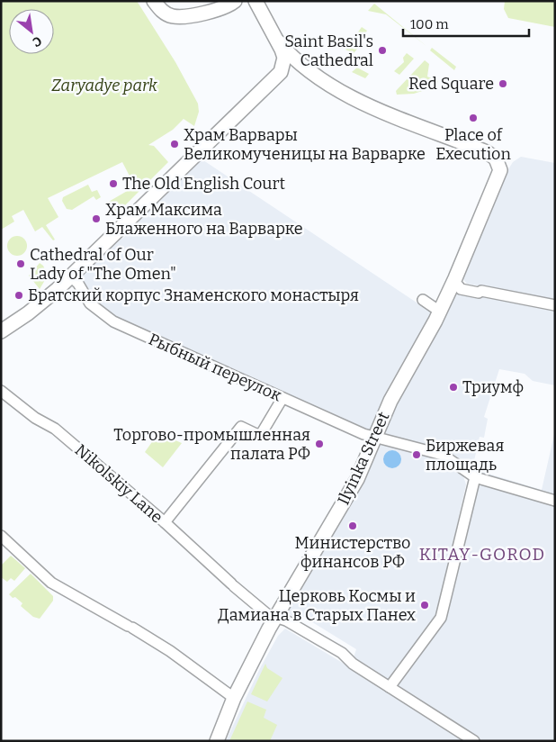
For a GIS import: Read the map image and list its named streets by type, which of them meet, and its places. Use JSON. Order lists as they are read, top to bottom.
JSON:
{
  "streets": {
    "street": ["Рыбный переулок", "Ilyinka Street", "Nikolskiy Lane"]
  },
  "crossings": [
    ["Рыбный переулок", "Ilyinka Street"],
    ["Ilyinka Street", "Nikolskiy Lane"]
  ],
  "districts": ["KITAY-GOROD"],
  "parks": ["Zaryadye park"],
  "places": [
    "Saint Basil's Cathedral",
    "Red Square",
    "Place of Execution",
    "Храм Варвары Великомученицы на Варварке",
    "The Old English Court",
    "Храм Максима Блаженного на Варварке",
    "Cathedral of Our Lady of \"The Omen\"",
    "Братский корпус Знаменского монастыря",
    "Триумф",
    "Торгово-промышленная палата РФ",
    "Биржевая площадь",
    "Министерство финансов РФ",
    "Церковь Космы и Дамиана в Старых Панех"
  ],
  "scale_bar": "100 m",
  "north": "bottom right"
}
